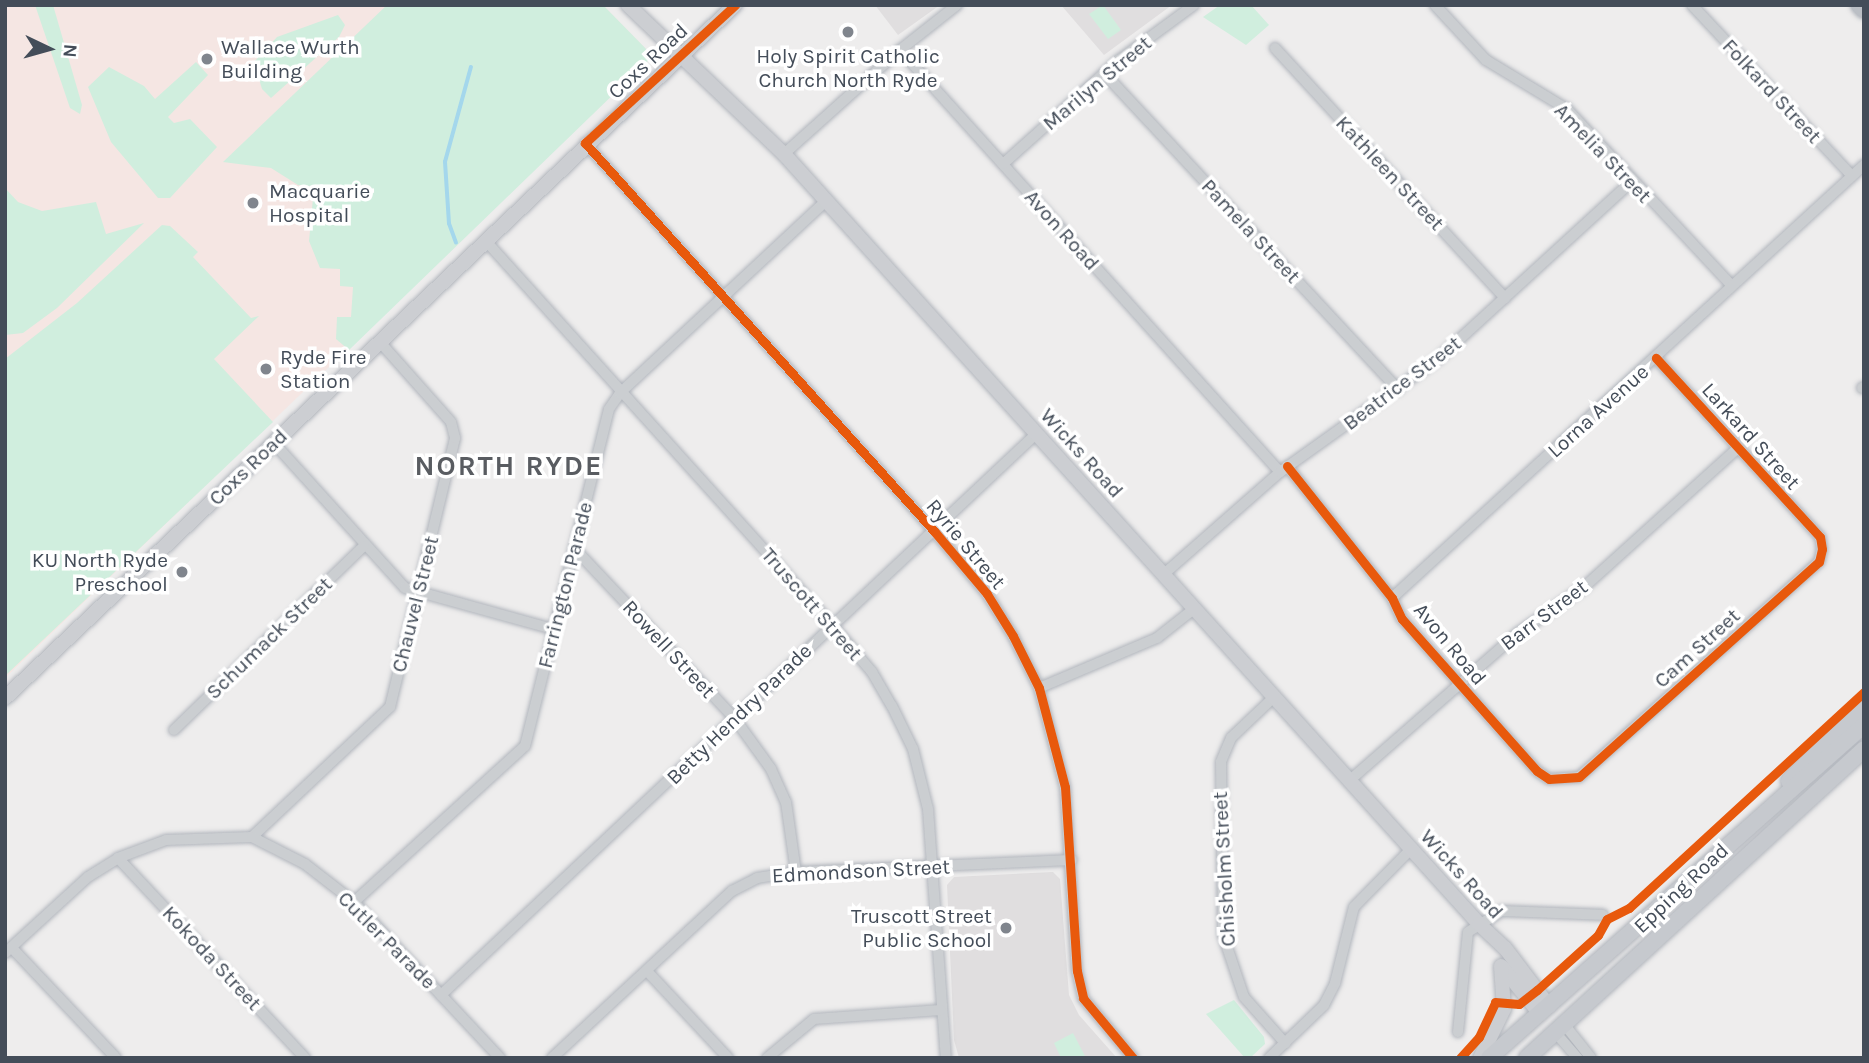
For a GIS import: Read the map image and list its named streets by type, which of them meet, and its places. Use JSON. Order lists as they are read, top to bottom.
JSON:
{
  "streets": {
    "main road": ["Coxs Road", "Wicks Road", "Epping Road"],
    "street": [
      "Marilyn Street",
      "Folkard Street",
      "Amelia Street",
      "Kathleen Street",
      "Avon Road",
      "Pamela Street",
      "Beatrice Street",
      "Lorna Avenue",
      "Larkard Street",
      "Ryrie Street",
      "Farrington Parade",
      "Chauvel Street",
      "Truscott Street",
      "Barr Street",
      "Schumack Street",
      "Cam Street",
      "Rowell Street",
      "Betty Hendry Parade",
      "Chisholm Street",
      "Edmondson Street",
      "Cutler Parade",
      "Kokoda Street"
    ]
  },
  "crossings": [
    ["Coxs Road", "Wicks Road"],
    ["Coxs Road", "Ryrie Street"],
    ["Coxs Road", "Chauvel Street"],
    ["Coxs Road", "Truscott Street"],
    ["Marilyn Street", "Avon Road"],
    ["Marilyn Street", "Pamela Street"],
    ["Folkard Street", "Lorna Avenue"],
    ["Amelia Street", "Beatrice Street"],
    ["Amelia Street", "Lorna Avenue"],
    ["Kathleen Street", "Beatrice Street"],
    ["Avon Road", "Beatrice Street"],
    ["Avon Road", "Lorna Avenue"],
    ["Avon Road", "Barr Street"],
    ["Avon Road", "Cam Street"],
    ["Pamela Street", "Beatrice Street"],
    ["Beatrice Street", "Wicks Road"],
    ["Lorna Avenue", "Larkard Street"],
    ["Larkard Street", "Barr Street"],
    ["Larkard Street", "Cam Street"],
    ["Wicks Road", "Farrington Parade"],
    ["Wicks Road", "Barr Street"],
    ["Wicks Road", "Betty Hendry Parade"],
    ["Wicks Road", "Chisholm Street"],
    ["Wicks Road", "Epping Road"],
    ["Ryrie Street", "Farrington Parade"],
    ["Ryrie Street", "Betty Hendry Parade"],
    ["Ryrie Street", "Edmondson Street"],
    ["Farrington Parade", "Truscott Street"],
    ["Farrington Parade", "Rowell Street"],
    ["Farrington Parade", "Cutler Parade"],
    ["Chauvel Street", "Cutler Parade"],
    ["Truscott Street", "Betty Hendry Parade"],
    ["Truscott Street", "Edmondson Street"],
    ["Rowell Street", "Betty Hendry Parade"],
    ["Rowell Street", "Edmondson Street"],
    ["Betty Hendry Parade", "Cutler Parade"],
    ["Cutler Parade", "Kokoda Street"]
  ],
  "districts": ["NORTH RYDE"],
  "places": [
    "Holy Spirit Catholic Church North Ryde",
    "Wallace Wurth Building",
    "Macquarie Hospital",
    "Ryde Fire Station",
    "KU North Ryde Preschool",
    "Truscott Street Public School"
  ],
  "north": "right"
}
